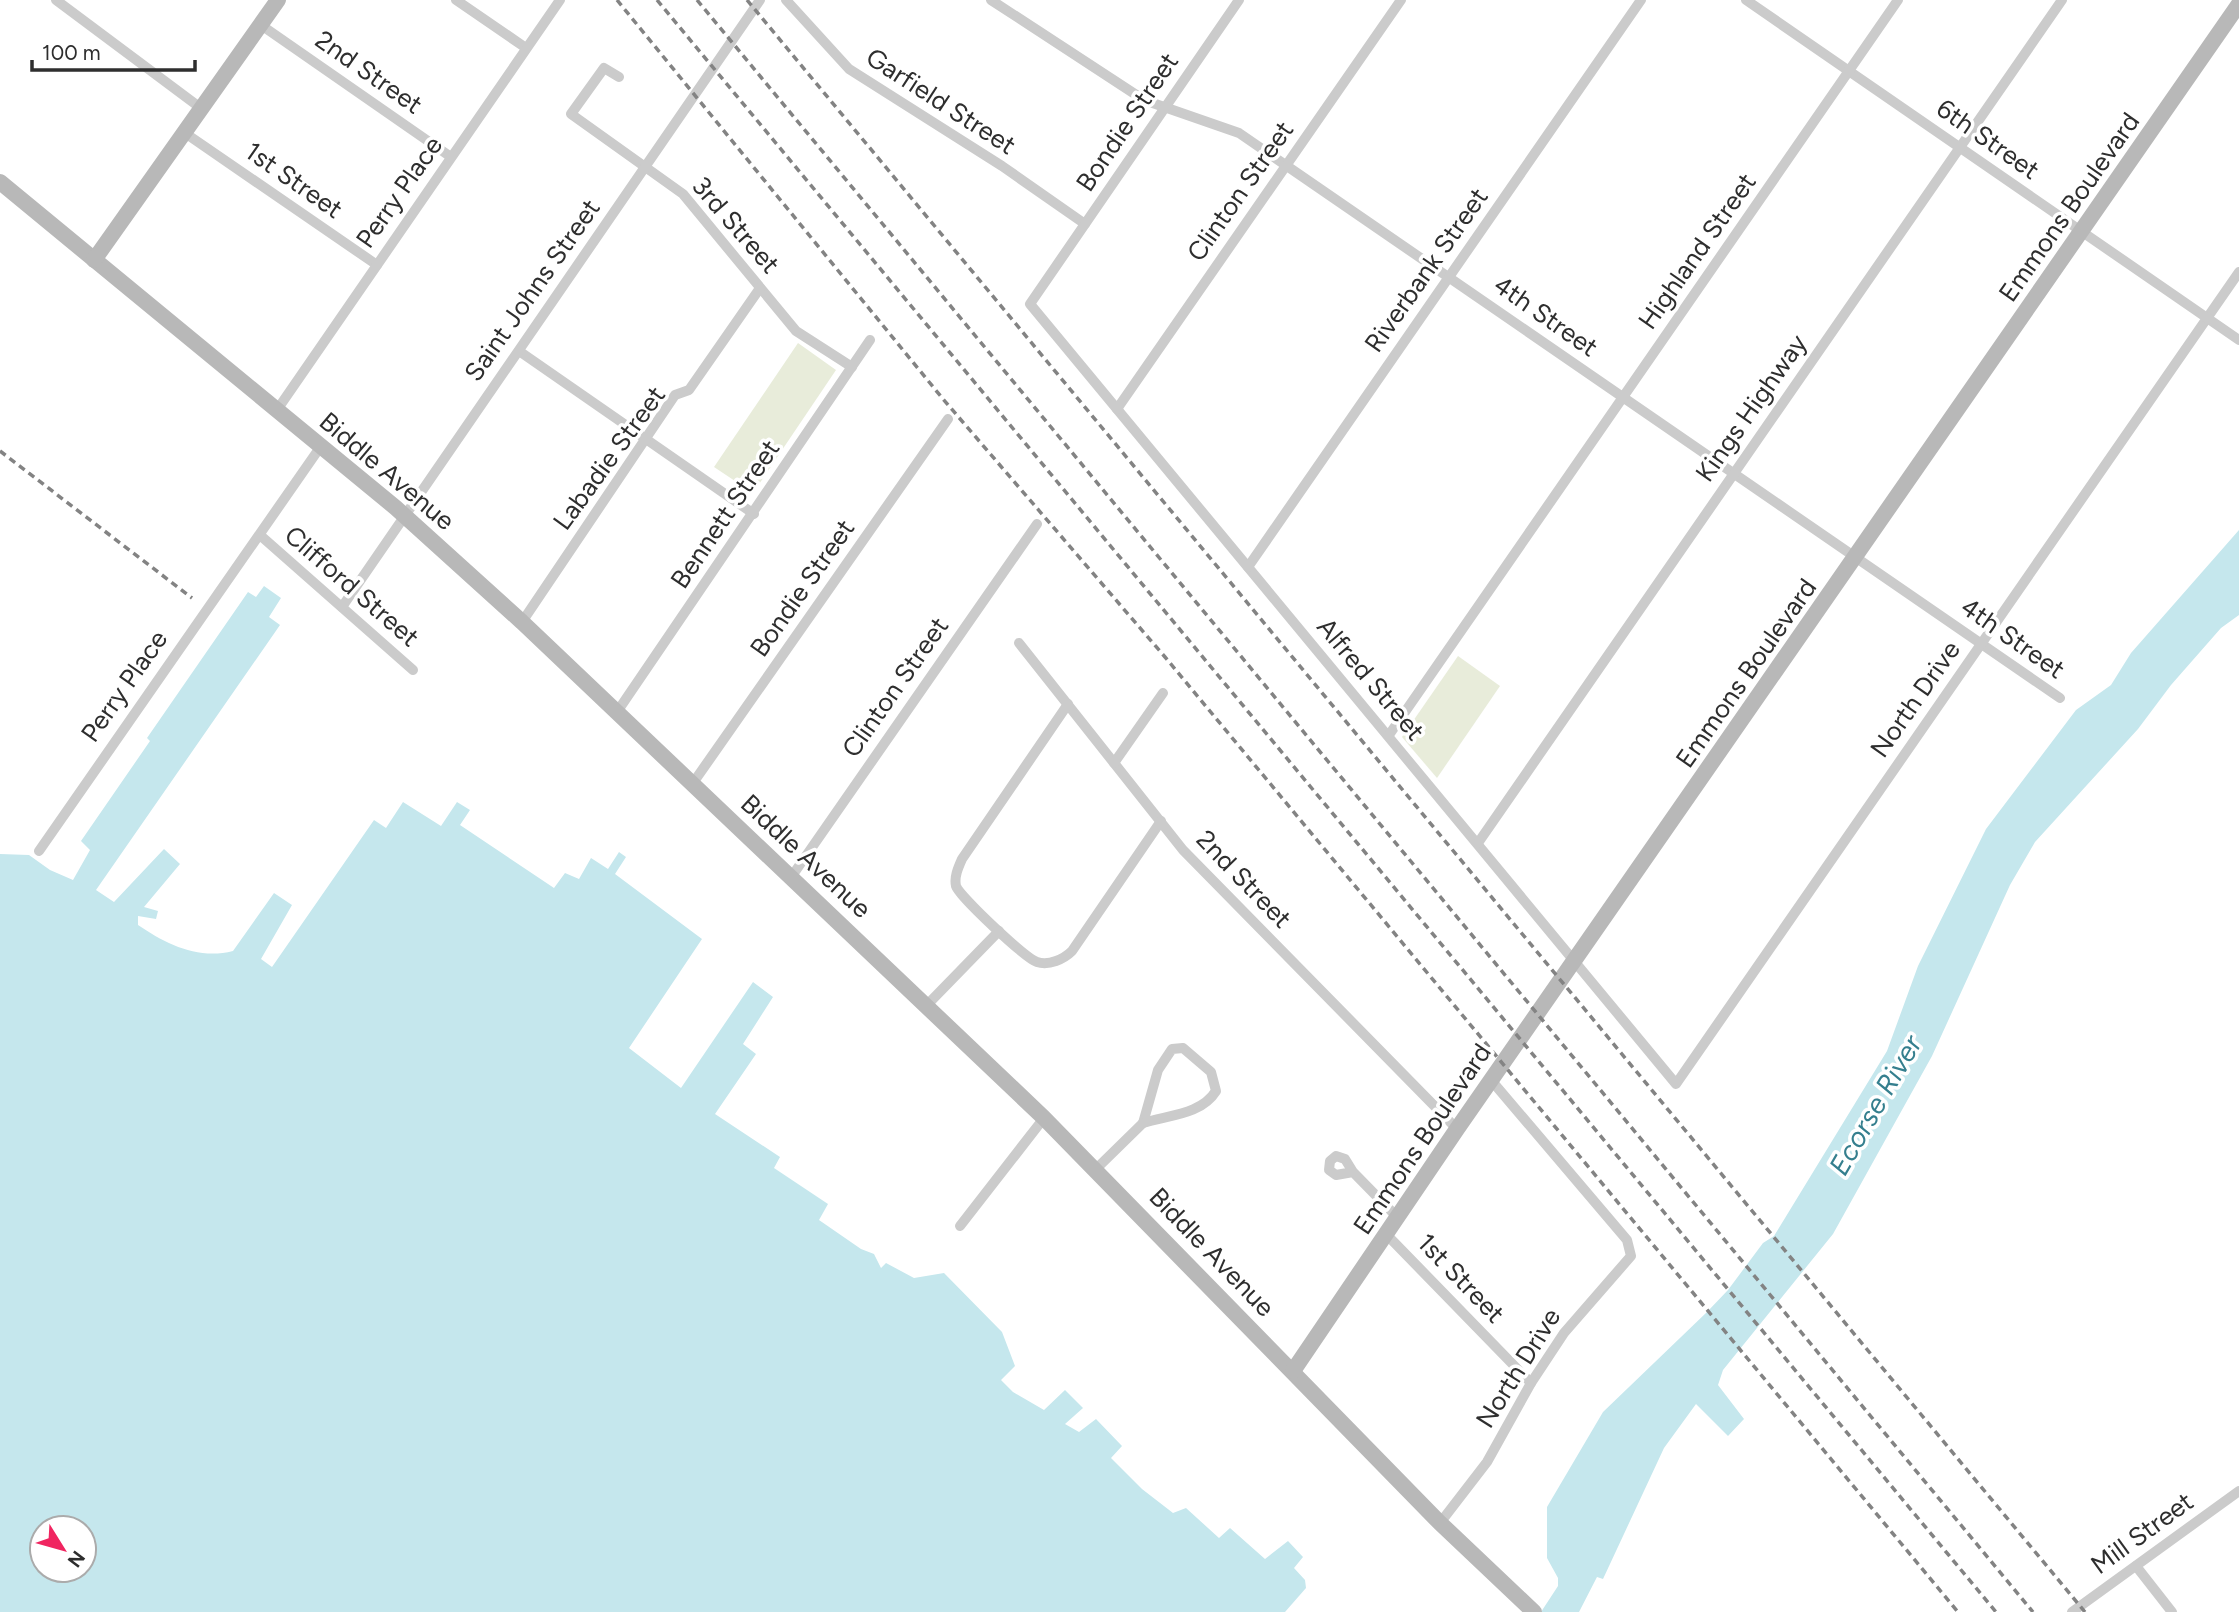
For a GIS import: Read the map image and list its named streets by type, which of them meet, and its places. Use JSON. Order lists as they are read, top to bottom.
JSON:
{
  "streets": {
    "main road": ["Emmons Boulevard", "Biddle Avenue"],
    "street": [
      "2nd Street",
      "Garfield Street",
      "Bondie Street",
      "6th Street",
      "1st Street",
      "Clinton Street",
      "Perry Place",
      "3rd Street",
      "Highland Street",
      "Riverbank Street",
      "Saint Johns Street",
      "4th Street",
      "Kings Highway",
      "Labadie Street",
      "Bennett Street",
      "Clifford Street",
      "Alfred Street",
      "North Drive",
      "Mill Street"
    ]
  },
  "crossings": [
    ["2nd Street", "Perry Place"],
    ["2nd Street", "Emmons Boulevard"],
    ["Garfield Street", "Bondie Street"],
    ["Bondie Street", "4th Street"],
    ["Bondie Street", "Biddle Avenue"],
    ["Bondie Street", "Alfred Street"],
    ["6th Street", "Emmons Boulevard"],
    ["6th Street", "Highland Street"],
    ["6th Street", "Kings Highway"],
    ["6th Street", "North Drive"],
    ["1st Street", "Perry Place"],
    ["1st Street", "Emmons Boulevard"],
    ["1st Street", "North Drive"],
    ["Clinton Street", "4th Street"],
    ["Clinton Street", "Biddle Avenue"],
    ["Clinton Street", "Alfred Street"],
    ["Perry Place", "Biddle Avenue"],
    ["Perry Place", "Clifford Street"],
    ["Emmons Boulevard", "4th Street"],
    ["Emmons Boulevard", "Biddle Avenue"],
    ["Emmons Boulevard", "Alfred Street"],
    ["Emmons Boulevard", "North Drive"],
    ["3rd Street", "Saint Johns Street"],
    ["3rd Street", "Labadie Street"],
    ["3rd Street", "Bennett Street"],
    ["Highland Street", "4th Street"],
    ["Highland Street", "Alfred Street"],
    ["Riverbank Street", "4th Street"],
    ["Riverbank Street", "Alfred Street"],
    ["Saint Johns Street", "Biddle Avenue"],
    ["Saint Johns Street", "Clifford Street"],
    ["4th Street", "Kings Highway"],
    ["4th Street", "North Drive"],
    ["Kings Highway", "Alfred Street"],
    ["Labadie Street", "Biddle Avenue"],
    ["Biddle Avenue", "Bennett Street"],
    ["Biddle Avenue", "North Drive"],
    ["Alfred Street", "North Drive"]
  ],
  "water": ["Ecorse River"],
  "scale_bar": "100 m",
  "north": "bottom right"
}
